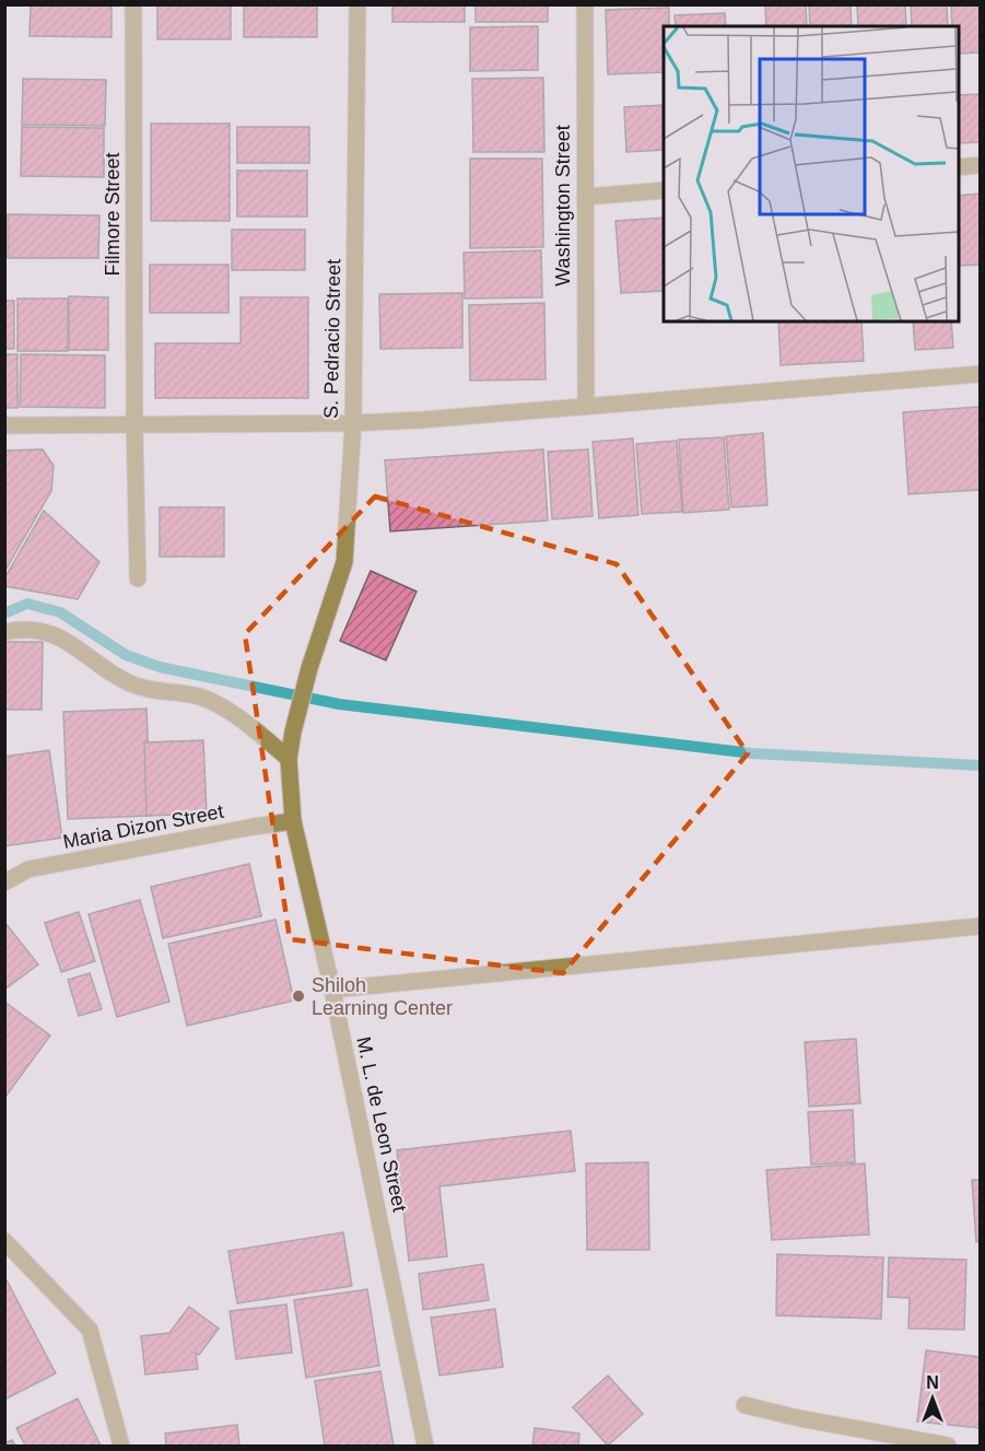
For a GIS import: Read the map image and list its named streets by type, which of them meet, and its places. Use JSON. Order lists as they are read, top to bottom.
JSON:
{
  "streets": {
    "street": [
      "Washington Street",
      "Filmore Street",
      "S. Pedracio Street",
      "Maria Dizon Street",
      "M. L. de Leon Street"
    ]
  },
  "crossings": [
    ["S. Pedracio Street", "M. L. de Leon Street"],
    ["Maria Dizon Street", "M. L. de Leon Street"]
  ],
  "places": ["Shiloh Learning Center"],
  "north": "top"
}
